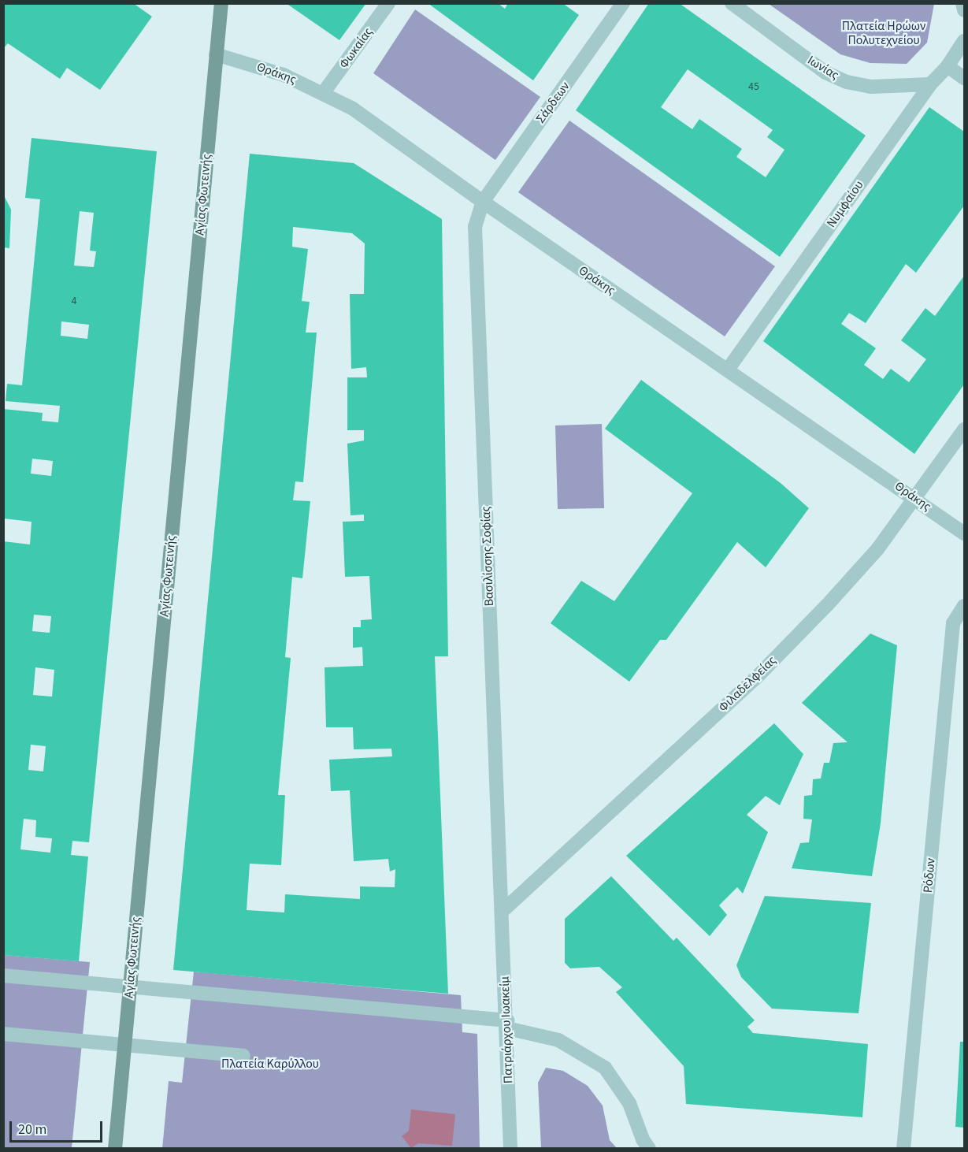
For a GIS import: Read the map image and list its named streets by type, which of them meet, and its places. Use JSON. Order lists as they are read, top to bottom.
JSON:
{
  "streets": {
    "street": [
      "Φωκαίας",
      "Ιωνίας",
      "Θράκης",
      "Σάρδεων",
      "Αγίας Φωτεινής",
      "Νυμφαίου",
      "Βασιλίσσης Σοφίας",
      "Φιλαδελφείας",
      "Ρόδων",
      "Πατριάρχου Ιωακείμ"
    ]
  },
  "crossings": [
    ["Φωκαίας", "Θράκης"],
    ["Ιωνίας", "Νυμφαίου"],
    ["Θράκης", "Σάρδεων"],
    ["Θράκης", "Αγίας Φωτεινής"],
    ["Θράκης", "Νυμφαίου"],
    ["Θράκης", "Βασιλίσσης Σοφίας"],
    ["Θράκης", "Φιλαδελφείας"],
    ["Σάρδεων", "Βασιλίσσης Σοφίας"],
    ["Βασιλίσσης Σοφίας", "Φιλαδελφείας"],
    ["Βασιλίσσης Σοφίας", "Πατριάρχου Ιωακείμ"],
    ["Φιλαδελφείας", "Πατριάρχου Ιωακείμ"]
  ],
  "parks": ["Πλατεία Ηρώων Πολυτεχνείου", "Πλατεία Καρύλλου"],
  "house_numbers": ["45", "4"],
  "scale_bar": "20 m"
}
